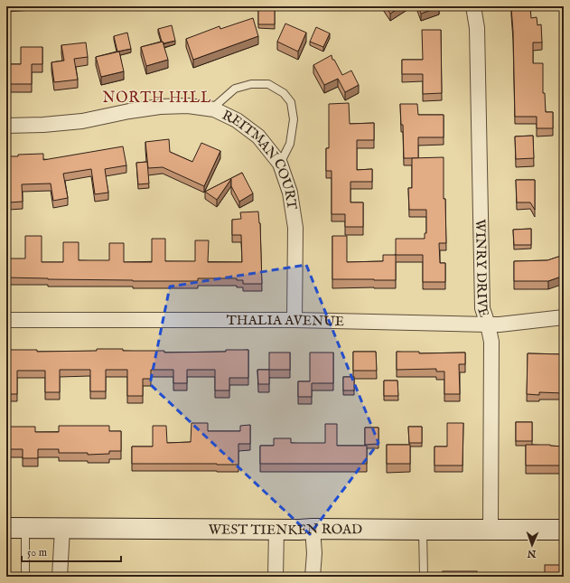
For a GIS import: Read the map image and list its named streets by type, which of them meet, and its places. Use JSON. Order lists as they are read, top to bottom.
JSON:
{
  "streets": {
    "main road": ["WEST TIENKEN ROAD"],
    "street": ["REITMAN COURT", "WINRY DRIVE", "THALIA AVENUE"]
  },
  "crossings": [
    ["REITMAN COURT", "THALIA AVENUE"],
    ["WINRY DRIVE", "THALIA AVENUE"],
    ["WINRY DRIVE", "WEST TIENKEN ROAD"]
  ],
  "districts": ["NORTH HILL"],
  "scale_bar": "50 m",
  "north": "bottom"
}
